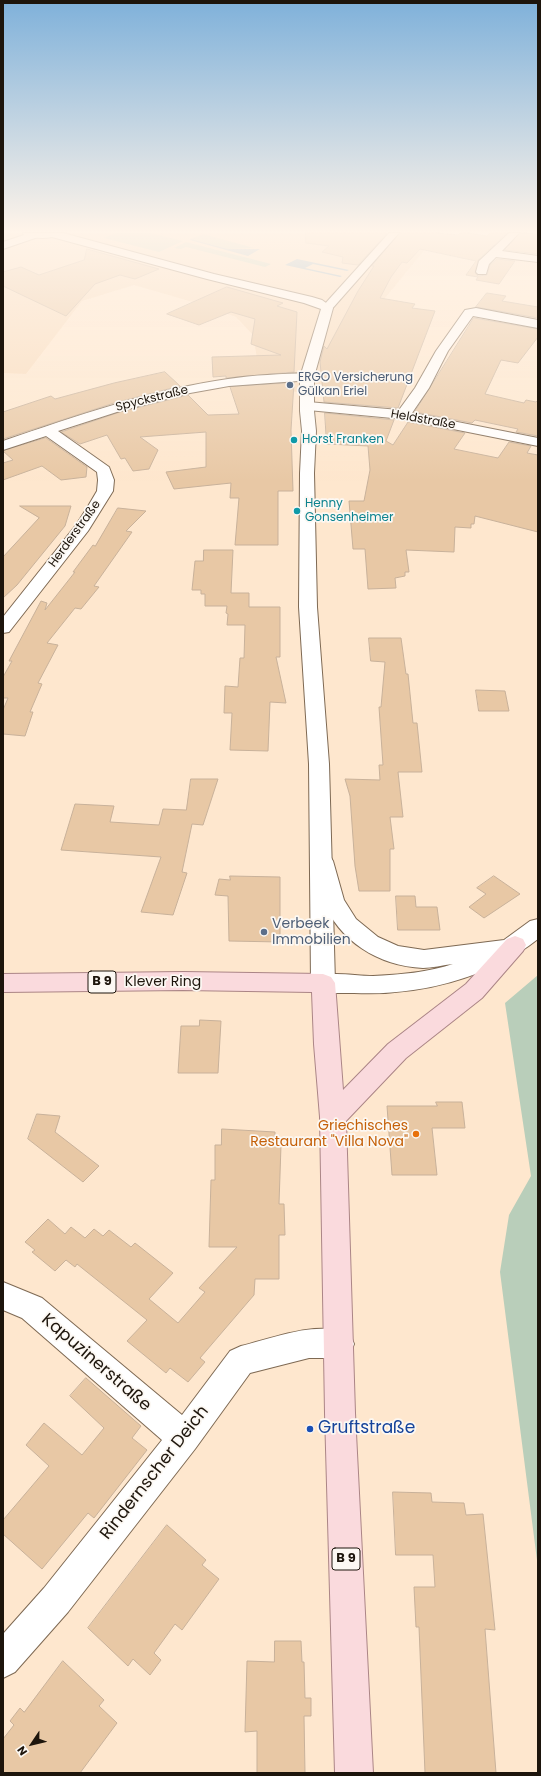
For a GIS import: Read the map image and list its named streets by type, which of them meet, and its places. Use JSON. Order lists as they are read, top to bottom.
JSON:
{
  "streets": {
    "main road": ["B 9", "Klever Ring"],
    "street": [
      "Spyckstraße",
      "Heldstraße",
      "Herderstraße",
      "Kapuzinerstraße",
      "Rindernscher Deich"
    ]
  },
  "crossings": [
    ["Spyckstraße", "Herderstraße"],
    ["B 9", "Klever Ring"],
    ["B 9", "Rindernscher Deich"],
    ["Kapuzinerstraße", "Rindernscher Deich"]
  ],
  "places": [
    "ERGO Versicherung Gülkan Eriel",
    "Horst Franken",
    "Henny Gonsenheimer",
    "Verbeek Immobilien",
    "Griechisches Restaurant \"Villa Nova\"",
    "Gruftstraße"
  ],
  "north": "bottom left"
}
